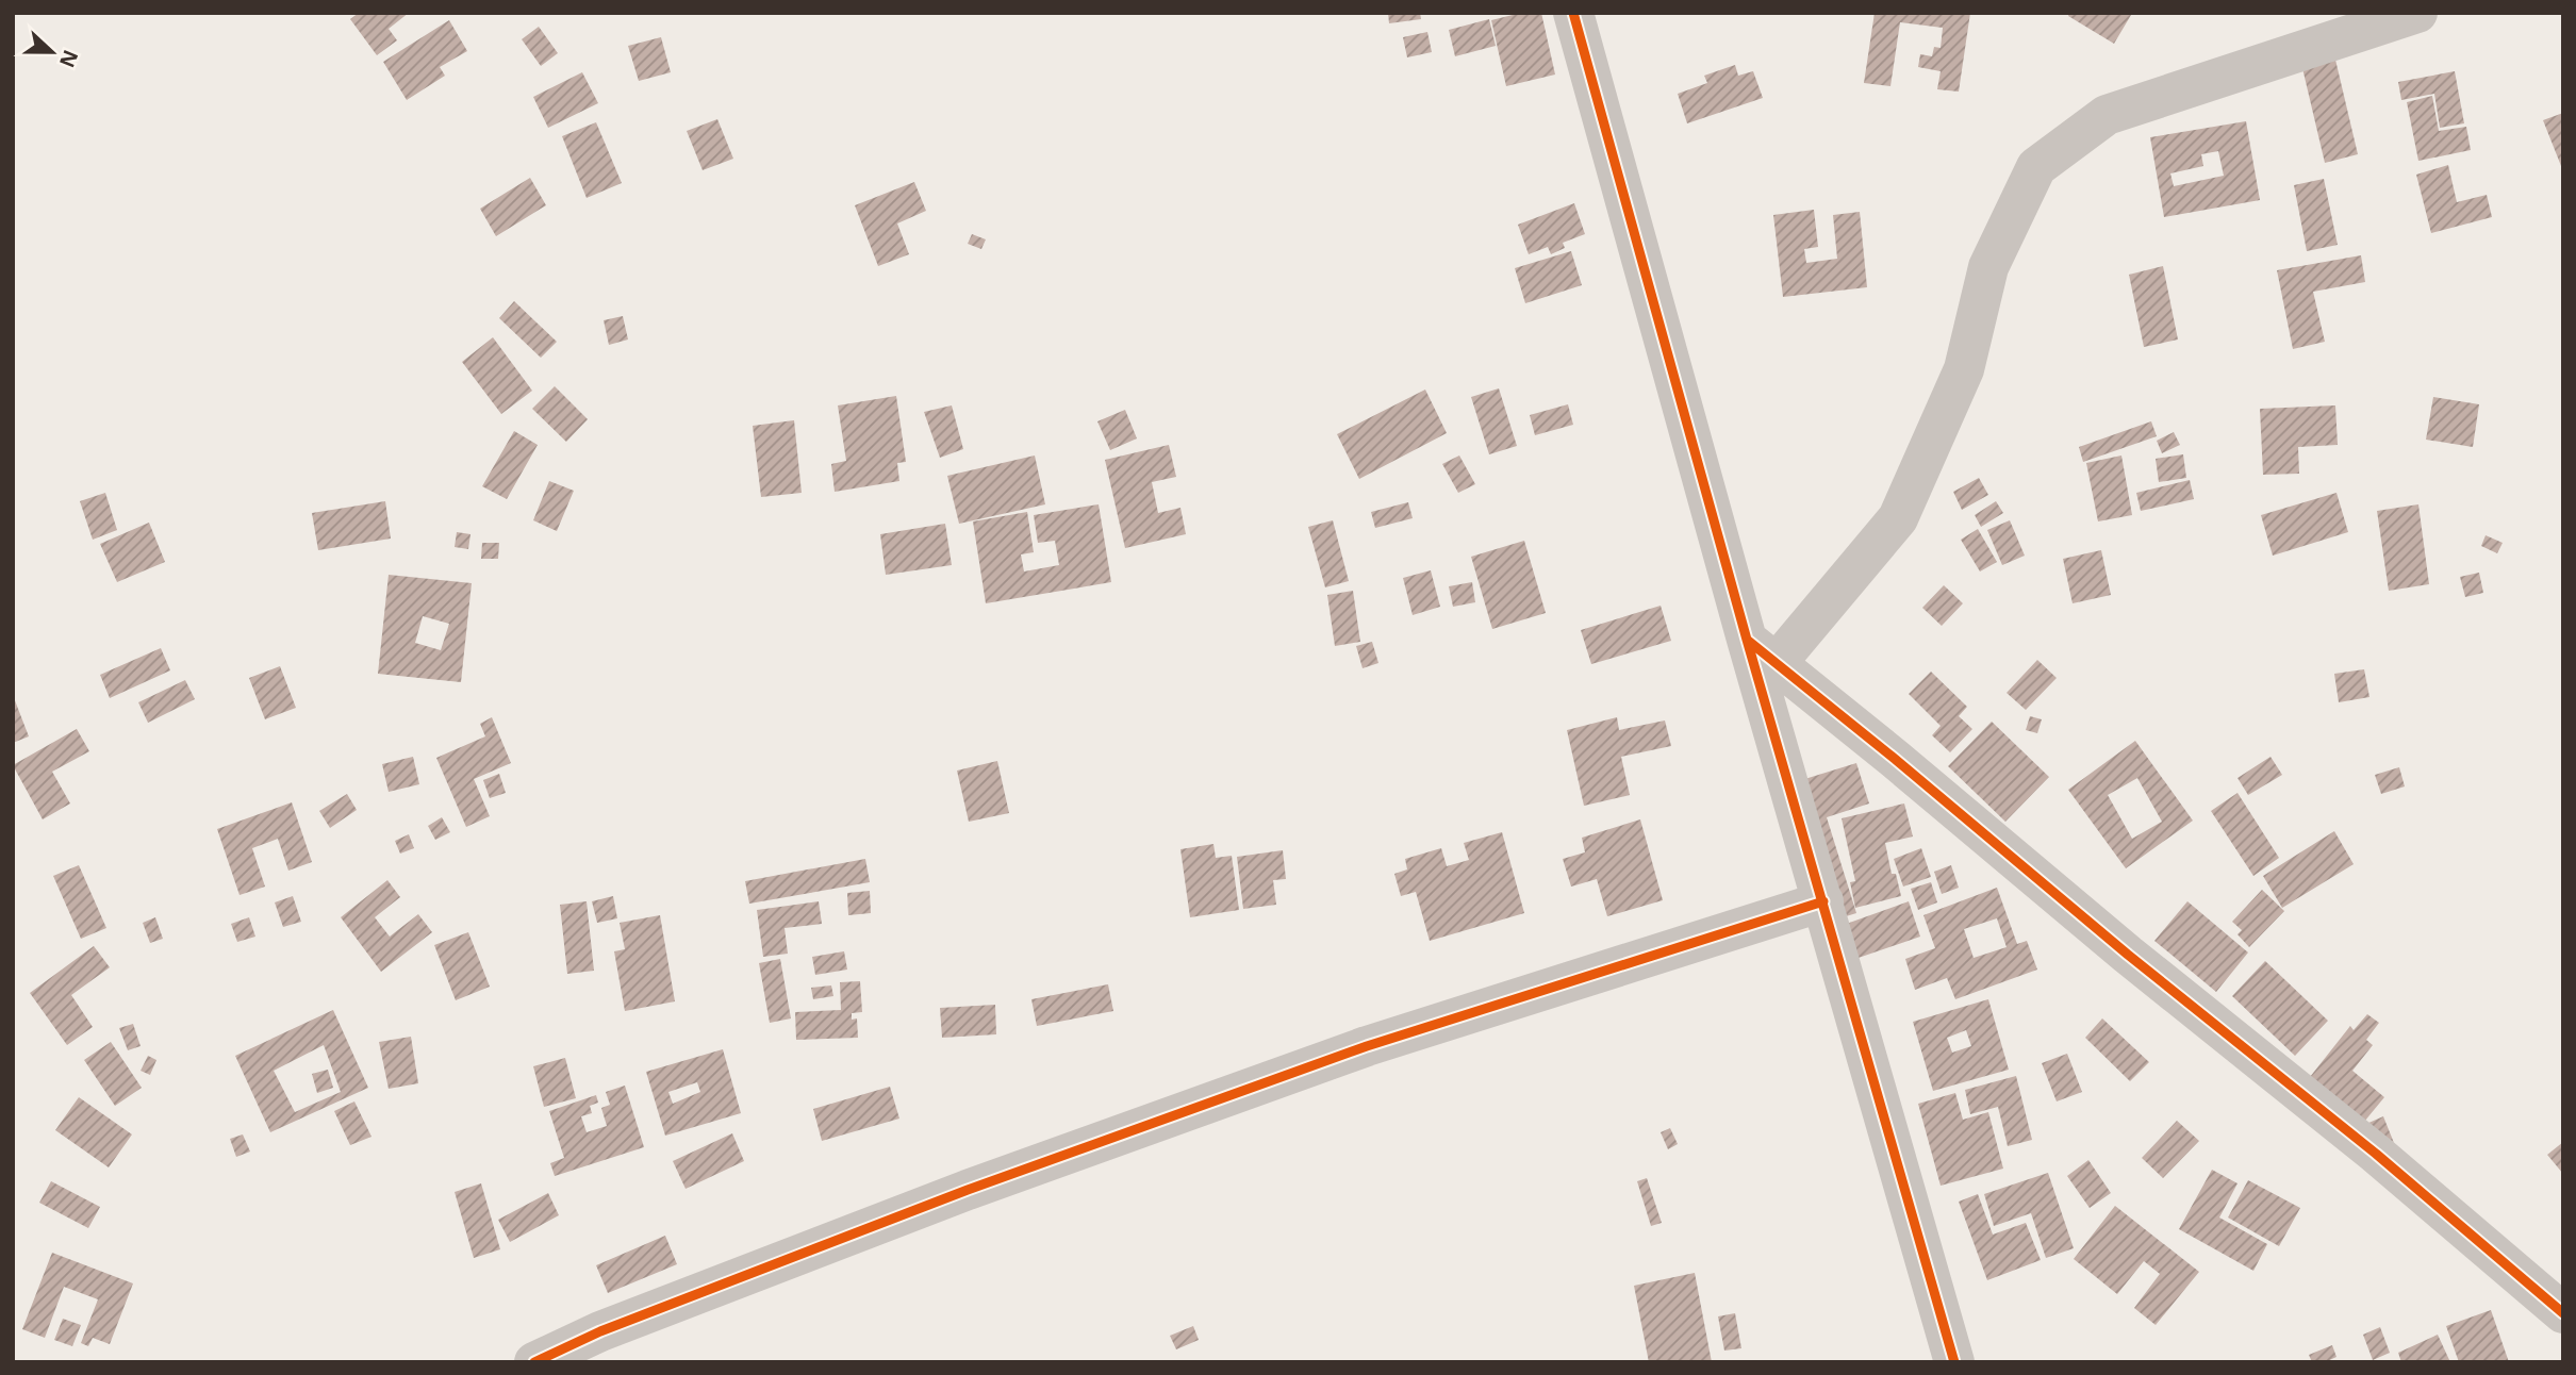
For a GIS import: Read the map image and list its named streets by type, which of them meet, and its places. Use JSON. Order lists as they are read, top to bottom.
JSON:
{
  "north": "right"
}
